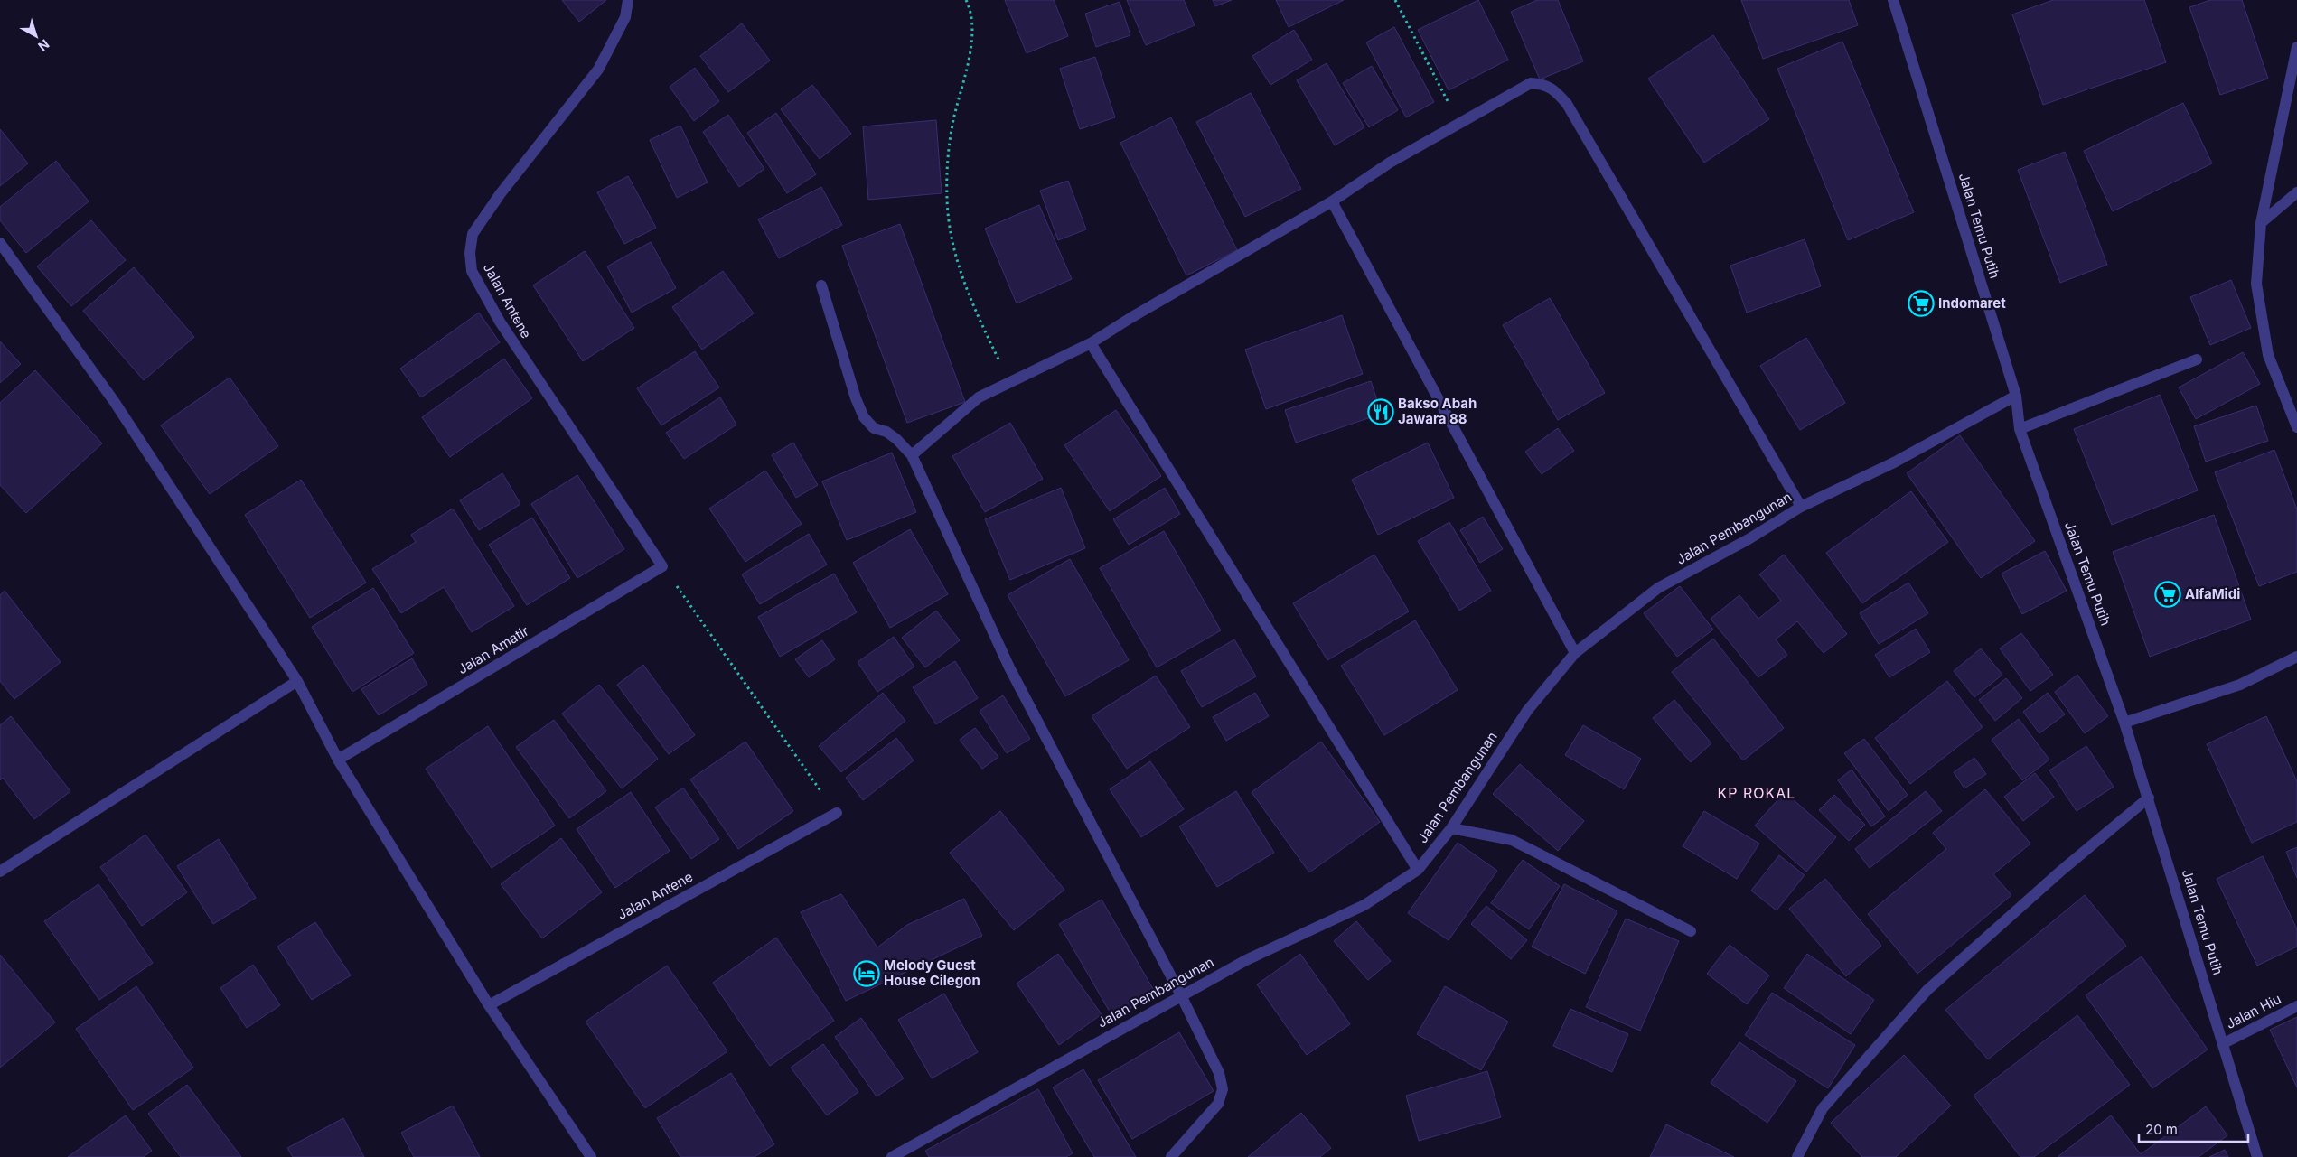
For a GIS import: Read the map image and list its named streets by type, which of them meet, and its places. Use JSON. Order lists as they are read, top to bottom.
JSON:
{
  "streets": {
    "street": [
      "Jalan Temu Putih",
      "Jalan Antene",
      "Jalan Pembangunan",
      "Jalan Amatir",
      "Jalan Hiu"
    ]
  },
  "crossings": [
    ["Jalan Temu Putih", "Jalan Pembangunan"],
    ["Jalan Temu Putih", "Jalan Hiu"],
    ["Jalan Antene", "Jalan Amatir"]
  ],
  "districts": ["KP ROKAL"],
  "places": {
    "supermarket": ["Indomaret", "AlfaMidi"],
    "restaurant": ["Bakso Abah Jawara 88"],
    "hotel": ["Melody Guest House Cilegon"]
  },
  "scale_bar": "20 m",
  "north": "bottom right"
}
